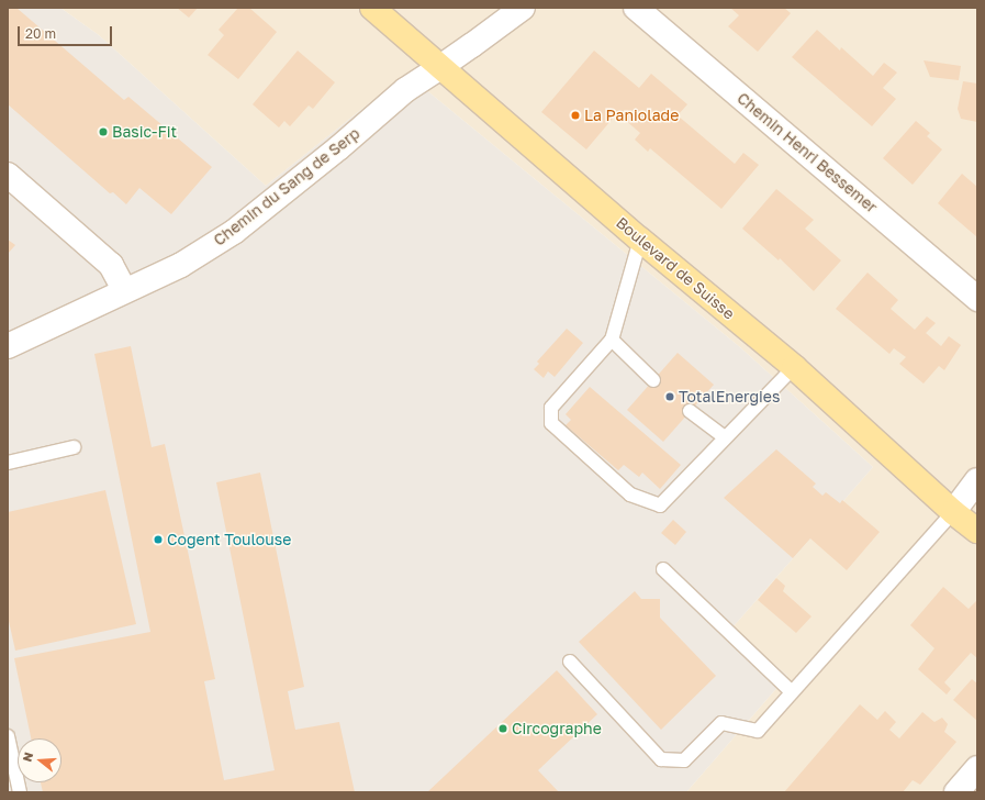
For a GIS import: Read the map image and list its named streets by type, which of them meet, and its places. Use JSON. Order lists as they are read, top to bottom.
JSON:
{
  "streets": {
    "main road": ["Boulevard de Suisse"],
    "street": ["Chemin Henri Bessemer", "Chemin du Sang de Serp"]
  },
  "crossings": [
    ["Chemin du Sang de Serp", "Boulevard de Suisse"]
  ],
  "places": [
    "La Paniolade",
    "Basic-Fit",
    "TotalEnergies",
    "Cogent Toulouse",
    "Circographe"
  ],
  "scale_bar": "20 m",
  "north": "left"
}
